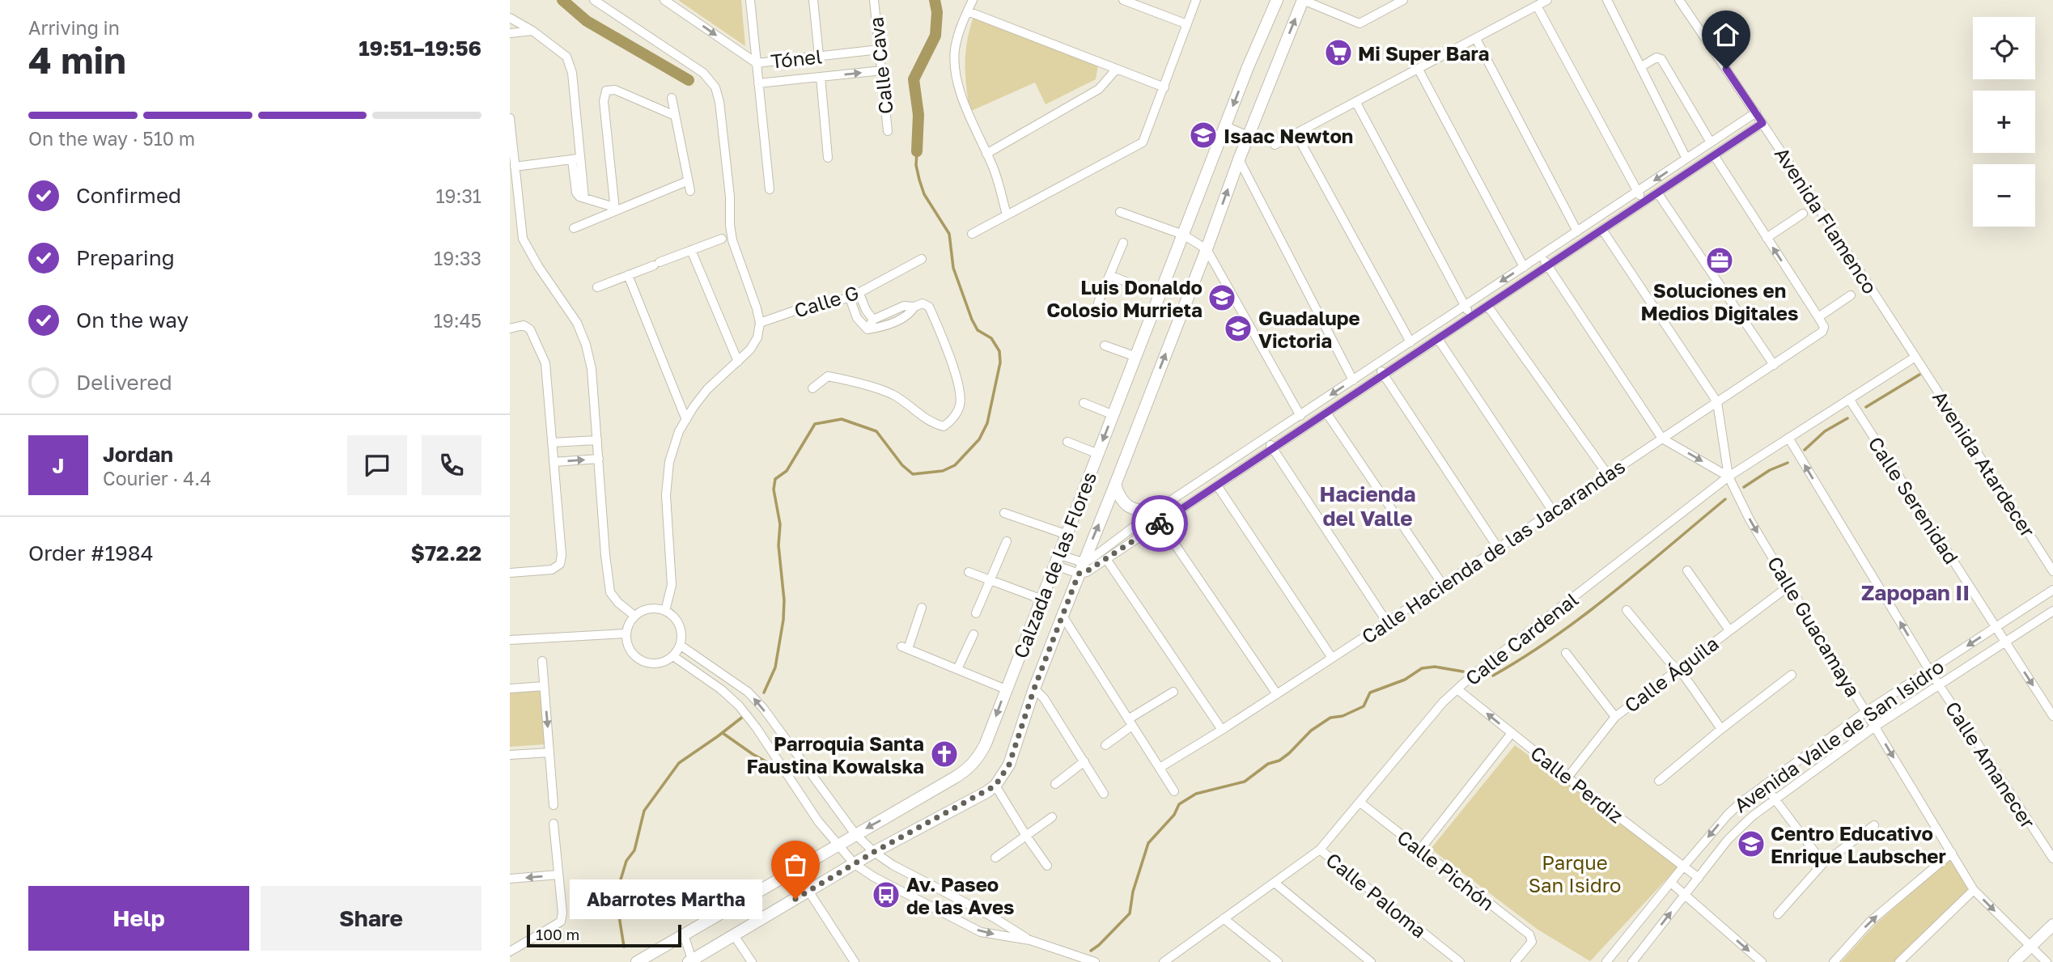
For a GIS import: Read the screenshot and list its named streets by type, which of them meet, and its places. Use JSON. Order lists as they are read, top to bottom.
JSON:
{
  "streets": {
    "street": [
      "Tónel",
      "Calle Cava",
      "Avenida Flamenco",
      "Calle G",
      "Avenida Atardecer",
      "Calle Serenidad",
      "Calle Hacienda de las Jacarandas",
      "Calzada de las Flores",
      "Calle Guacamaya",
      "Calle Cardenal",
      "Calle Águila",
      "Avenida Valle de San Isidro",
      "Calle Amanecer",
      "Calle Perdiz",
      "Calle Pichón",
      "Calle Paloma"
    ]
  },
  "crossings": [
    ["Tónel", "Calle Cava"],
    ["Avenida Flamenco", "Avenida Atardecer"],
    ["Avenida Flamenco", "Calle Cardenal"],
    ["Avenida Atardecer", "Calle Cardenal"],
    ["Calle Serenidad", "Calle Cardenal"],
    ["Calle Serenidad", "Avenida Valle de San Isidro"],
    ["Calle Hacienda de las Jacarandas", "Calle Guacamaya"],
    ["Calle Guacamaya", "Calle Cardenal"],
    ["Calle Guacamaya", "Calle Águila"],
    ["Calle Guacamaya", "Avenida Valle de San Isidro"],
    ["Calle Cardenal", "Calle Amanecer"],
    ["Calle Cardenal", "Calle Perdiz"],
    ["Calle Cardenal", "Calle Pichón"],
    ["Calle Cardenal", "Calle Paloma"],
    ["Calle Águila", "Calle Perdiz"],
    ["Avenida Valle de San Isidro", "Calle Amanecer"],
    ["Avenida Valle de San Isidro", "Calle Perdiz"]
  ],
  "one_way": ["Tónel", "Calle Guacamaya", "Calle Amanecer"],
  "districts": ["Hacienda del Valle", "Zapopan II"],
  "parks": ["Parque San Isidro"],
  "places": {
    "supermarket": ["Mi Super Bara"],
    "school or university": [
      "Isaac Newton",
      "Luis Donaldo Colosio Murrieta",
      "Guadalupe Victoria",
      "Centro Educativo Enrique Laubscher"
    ],
    "office": ["Soluciones en Medios Digitales"],
    "church": ["Parroquia Santa Faustina Kowalska"],
    "bus stop": ["Av. Paseo de las Aves"],
    "other": ["Abarrotes Martha"]
  },
  "scale_bar": "100 m",
  "page": {
    "heading": ["4 min", "Arriving in", "19:51–19:56"],
    "panel": [
      "Jordan",
      "Courier · 4.4",
      "Order #1984",
      "$72.22"
    ],
    "map_buttons": ["+", "−"],
    "bar": "On the way · 510 m",
    "list": [
      ["Confirmed", "19:31"],
      ["Preparing", "19:33"],
      ["On the way", "19:45"],
      "Delivered"
    ],
    "round": "J",
    "buttons": ["Help", "Share"],
    "bubble": "Abarrotes Martha",
    "scale": "100 m"
  }
}
